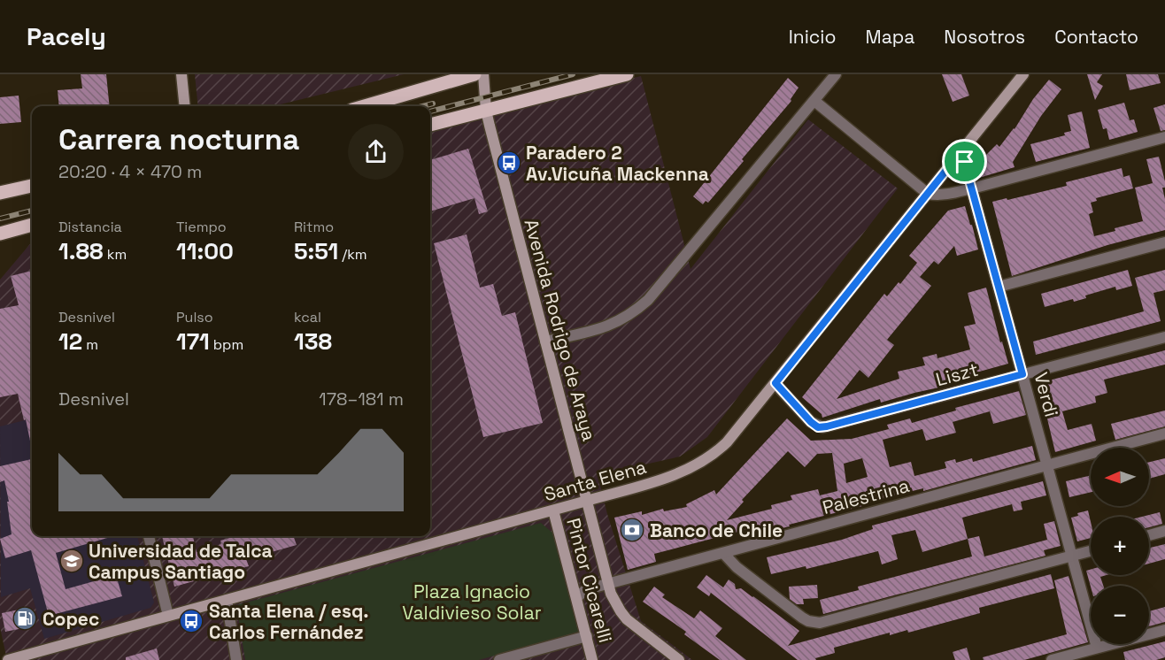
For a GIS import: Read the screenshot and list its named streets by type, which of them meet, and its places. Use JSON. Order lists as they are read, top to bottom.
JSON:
{
  "streets": {
    "main road": ["Avenida Rodrigo de Araya", "Santa Elena", "Pintor Cicarelli"],
    "street": ["Liszt", "Verdi", "Palestrina"]
  },
  "crossings": [
    ["Avenida Rodrigo de Araya", "Santa Elena"],
    ["Avenida Rodrigo de Araya", "Palestrina"],
    ["Liszt", "Verdi"],
    ["Liszt", "Santa Elena"],
    ["Verdi", "Santa Elena"],
    ["Verdi", "Palestrina"],
    ["Santa Elena", "Pintor Cicarelli"],
    ["Palestrina", "Pintor Cicarelli"]
  ],
  "parks": ["Plaza Ignacio Valdivieso Solar"],
  "places": {
    "bus stop": ["Paradero 2 Av.Vicuña Mackenna", "Santa Elena / esq. Carlos Fernández"],
    "bank": ["Banco de Chile"],
    "school or university": ["Universidad de Talca Campus Santiago"],
    "fuel station": ["Copec"]
  },
  "north": "left",
  "page": {
    "header": "Pacely",
    "nav": [
      "Inicio",
      "Mapa",
      "Nosotros",
      "Contacto"
    ],
    "heading": ["Carrera nocturna", "20:20 · 4 × 470 m"],
    "stats": [
      ["Distancia", "1.88 km"],
      ["Tiempo", "11:00"],
      ["Ritmo", "5:51 /km"],
      ["Desnivel", "12 m"],
      ["Pulso", "171 bpm"],
      ["kcal", "138"]
    ],
    "chart": ["Desnivel", "178–181 m"],
    "map_buttons": ["+", "−"]
  }
}
